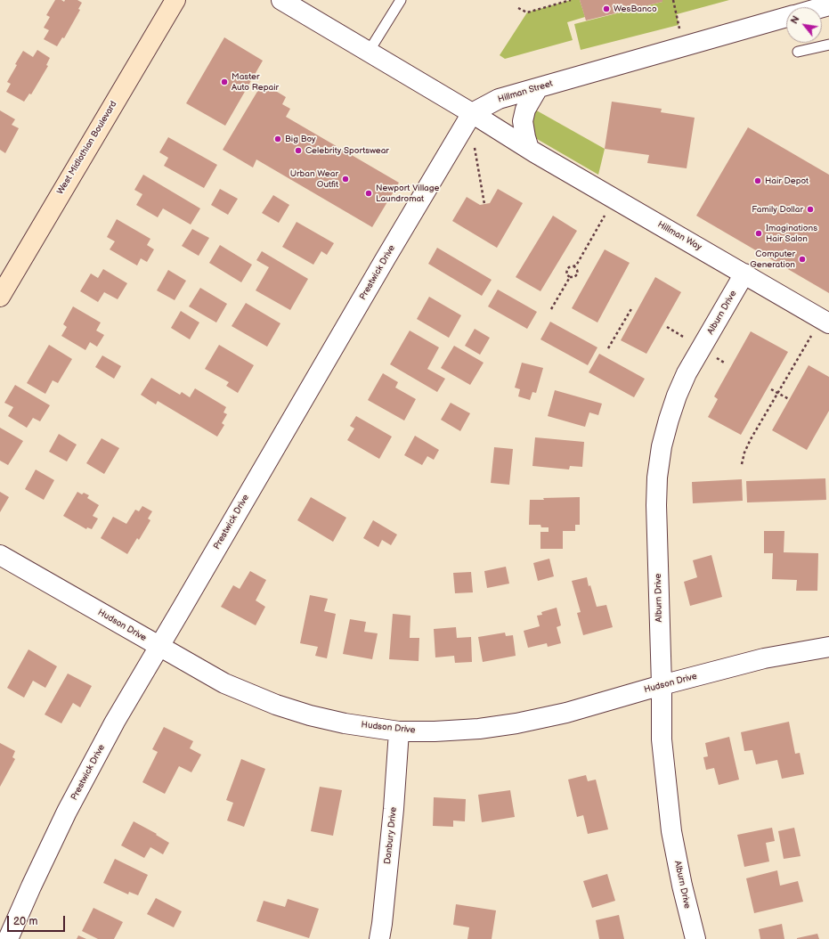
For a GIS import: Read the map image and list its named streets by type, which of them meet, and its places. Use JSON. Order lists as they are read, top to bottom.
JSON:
{
  "streets": {
    "main road": ["West Midlothian Boulevard"],
    "street": [
      "Hillman Street",
      "Hillman Way",
      "Prestwick Drive",
      "Alburn Drive",
      "Hudson Drive",
      "Danbury Drive"
    ]
  },
  "crossings": [
    ["Hillman Street", "Hillman Way"],
    ["Hillman Street", "Prestwick Drive"],
    ["Hillman Way", "Prestwick Drive"],
    ["Hillman Way", "Alburn Drive"],
    ["Prestwick Drive", "Hudson Drive"],
    ["Alburn Drive", "Hudson Drive"],
    ["Hudson Drive", "Danbury Drive"]
  ],
  "places": [
    "WesBanco",
    "Master Auto Repair",
    "Big Boy",
    "Celebrity Sportswear",
    "Urban Wear Outfit",
    "Hair Depot",
    "Newport Village Laundromat",
    "Family Dollar",
    "Imaginations Hair Salon",
    "Computer Generation"
  ],
  "scale_bar": "20 m",
  "north": "top left"
}
